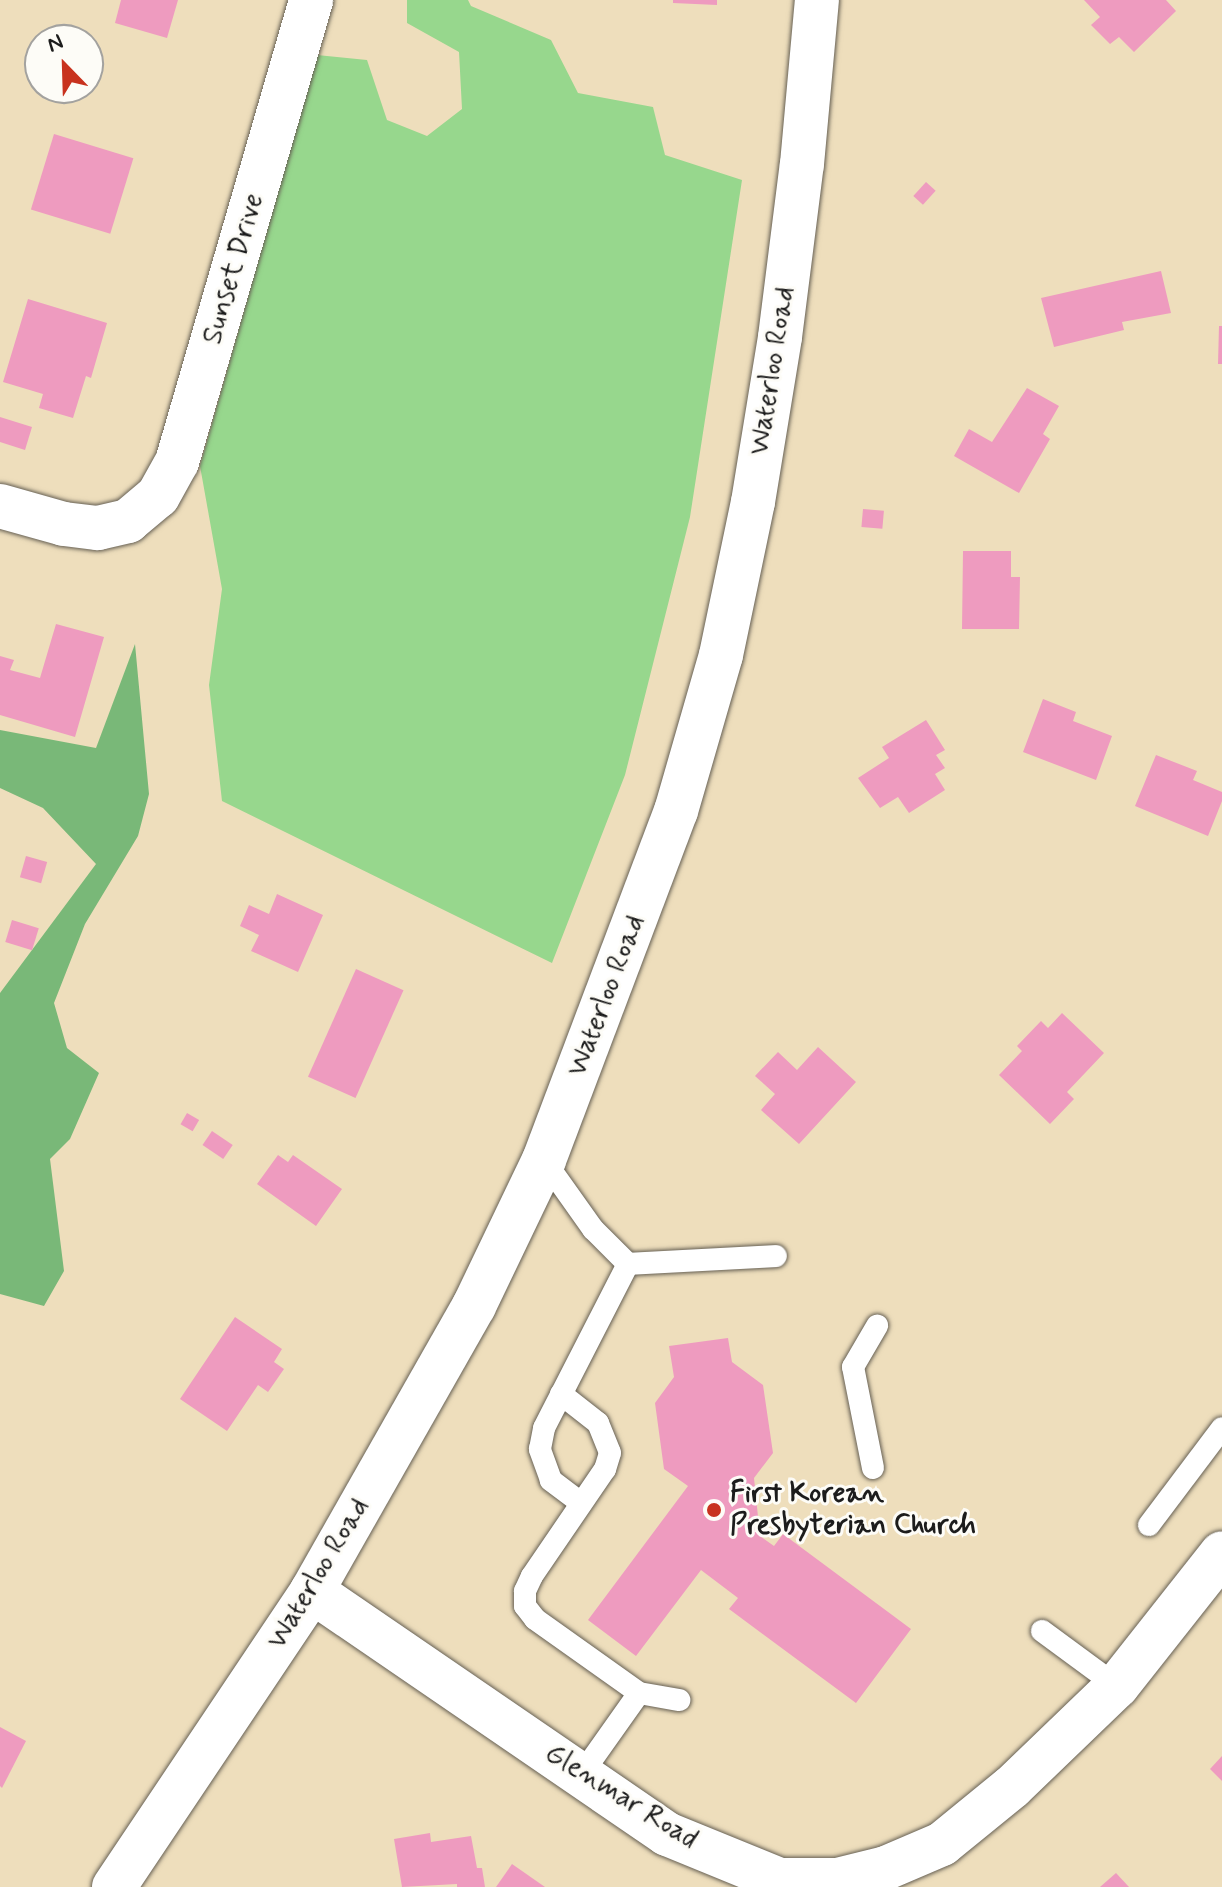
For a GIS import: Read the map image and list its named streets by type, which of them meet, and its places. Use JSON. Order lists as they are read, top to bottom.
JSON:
{
  "streets": {
    "main road": ["Sunset Drive", "Waterloo Road", "Glenmar Road"]
  },
  "crossings": [
    ["Waterloo Road", "Glenmar Road"]
  ],
  "places": ["First Korean Presbyterian Church"],
  "north": "top left"
}
